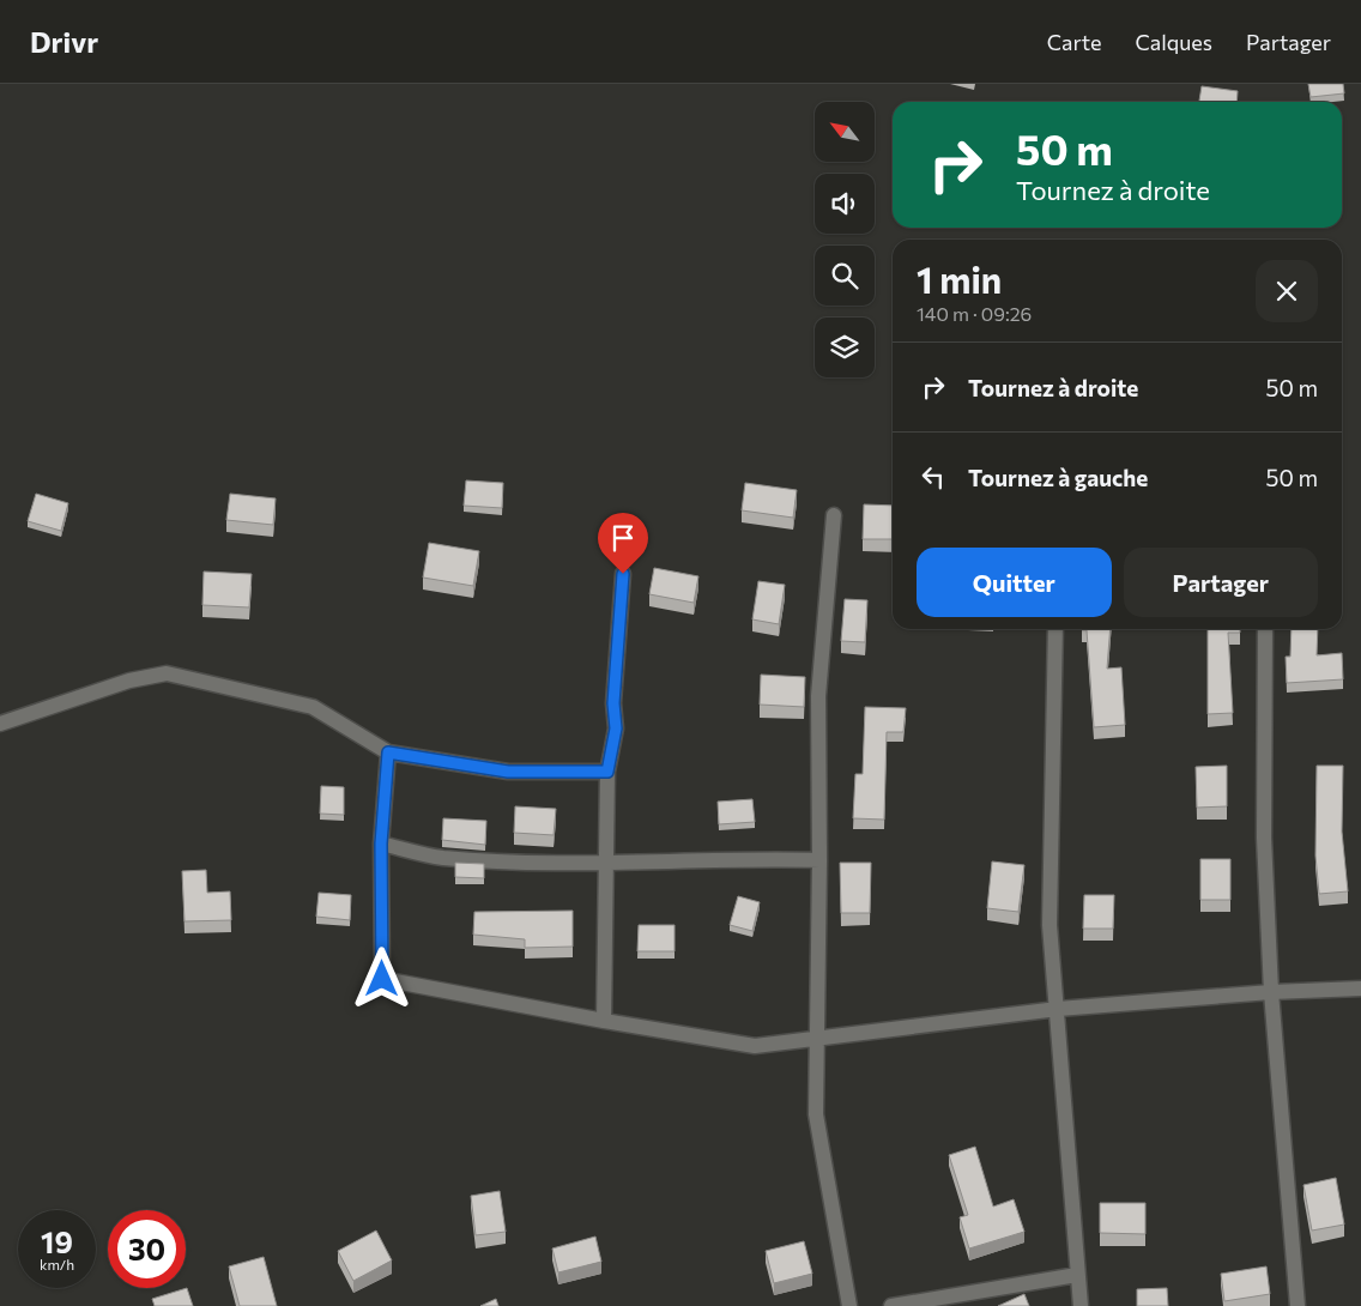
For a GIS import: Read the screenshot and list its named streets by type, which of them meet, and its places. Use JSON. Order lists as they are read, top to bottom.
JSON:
{
  "north": "top left",
  "page": {
    "header": "Drivr",
    "nav": ["Carte", "Calques", "Partager"],
    "turn": ["50 m", "Tournez à droite"],
    "heading": ["1 min", "140 m · 09:26"],
    "list": [
      {
        "name": "Tournez à droite",
        "value": "50 m"
      },
      {
        "name": "Tournez à gauche",
        "value": "50 m"
      }
    ],
    "buttons": ["Quitter", "Partager"],
    "speed": "19 km/h",
    "limit": "30"
  }
}
